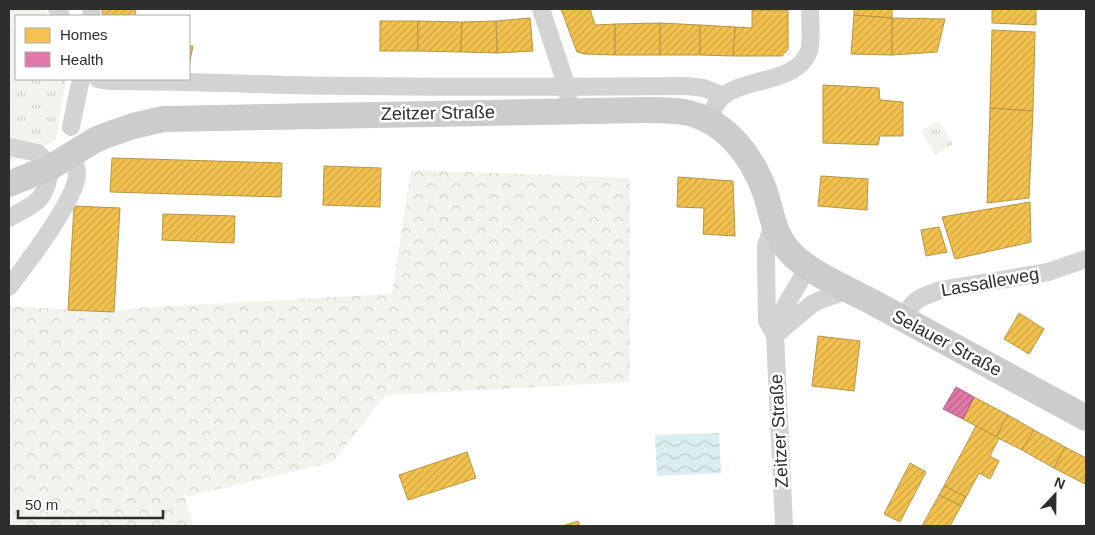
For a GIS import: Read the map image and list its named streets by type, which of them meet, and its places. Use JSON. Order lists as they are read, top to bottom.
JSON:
{
  "streets": {
    "main road": ["Zeitzer Straße", "Selauer Straße"],
    "street": ["Lassalleweg"]
  },
  "crossings": [
    ["Zeitzer Straße", "Selauer Straße"],
    ["Lassalleweg", "Selauer Straße"]
  ],
  "legend": ["Homes", "Health"],
  "scale_bar": "50 m",
  "north": "top"
}
